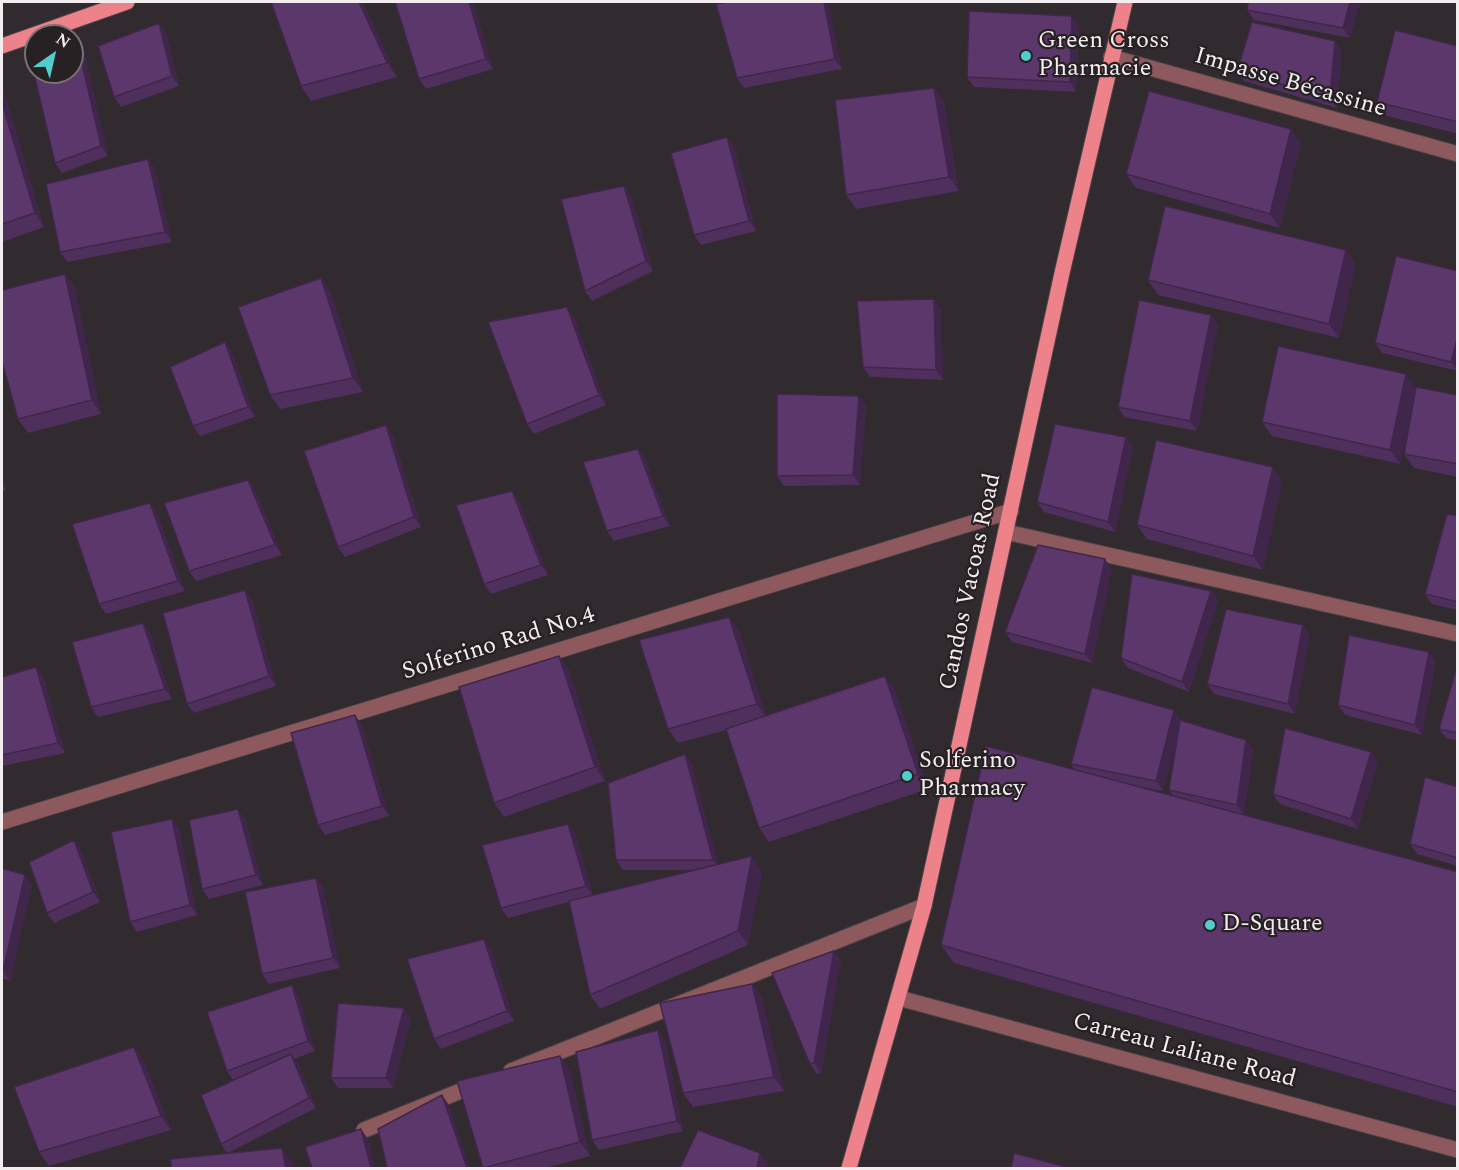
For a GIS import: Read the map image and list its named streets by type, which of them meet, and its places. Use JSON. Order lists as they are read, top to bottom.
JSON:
{
  "streets": {
    "main road": ["Candos Vacoas Road"],
    "street": ["Impasse Bécassine", "Solferino Rad No.4", "Carreau Laliane Road"]
  },
  "crossings": [
    ["Impasse Bécassine", "Candos Vacoas Road"],
    ["Candos Vacoas Road", "Solferino Rad No.4"],
    ["Candos Vacoas Road", "Carreau Laliane Road"]
  ],
  "places": ["Green Cross Pharmacie", "Solferino Pharmacy", "D-Square"],
  "north": "top right"
}
